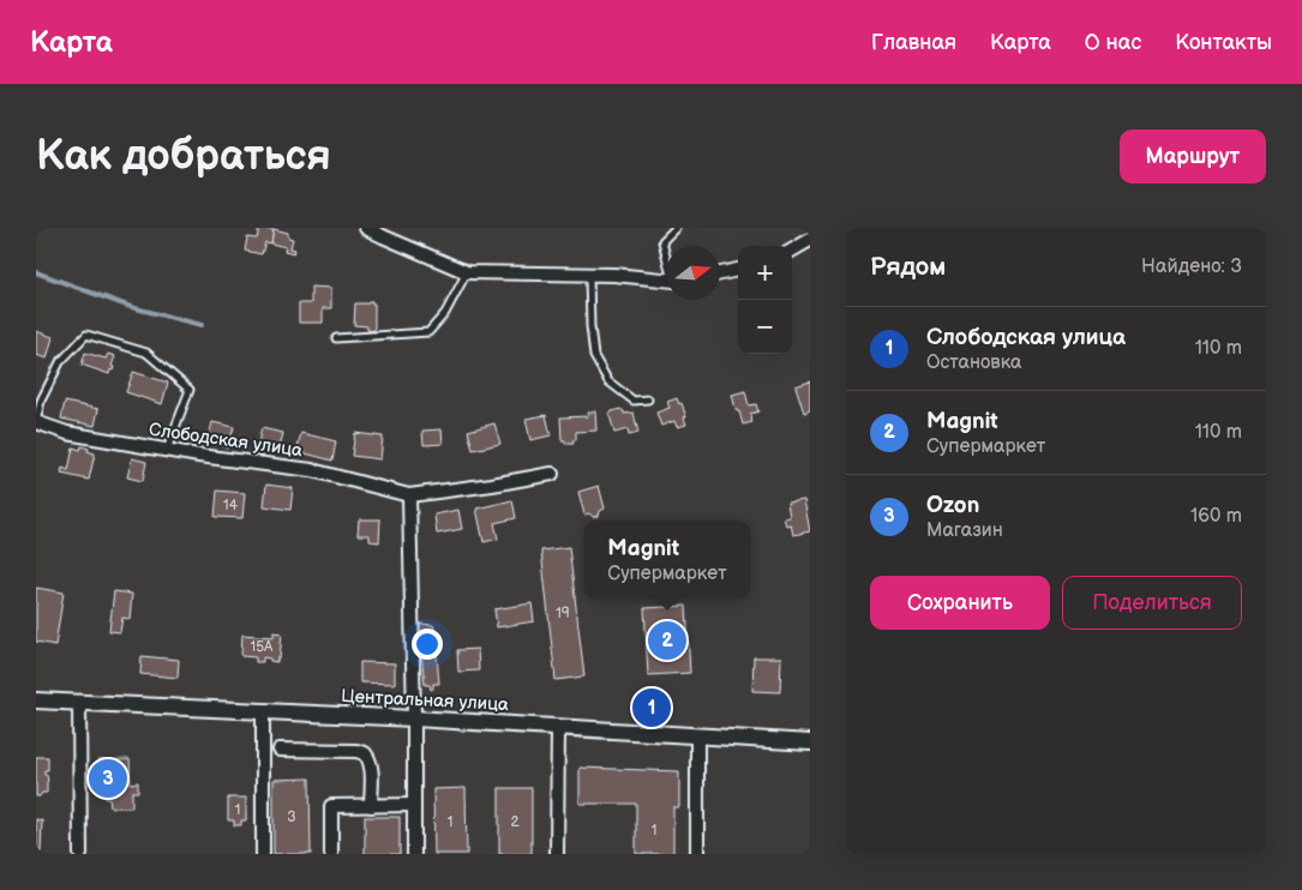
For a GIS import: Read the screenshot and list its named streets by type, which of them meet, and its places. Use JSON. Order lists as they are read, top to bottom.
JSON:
{
  "streets": {
    "street": ["Слободская улица", "Центральная улица"]
  },
  "house_numbers": [
    "14",
    "19",
    "15А",
    "1",
    "3",
    "1",
    "2",
    "1"
  ],
  "north": "right",
  "page": {
    "header": "Карта",
    "nav": [
      "Главная",
      "Карта",
      "О нас",
      "Контакты"
    ],
    "buttons": [
      "Маршрут",
      ["Сохранить", "Поделиться"]
    ],
    "title": "Как добраться",
    "heading": ["Рядом", "Найдено: 3"],
    "map_buttons": ["+", "−"],
    "list": [
      {
        "mark": "1",
        "name": "Слободская улица",
        "note": "Остановка",
        "value": "110 m"
      },
      {
        "mark": "2",
        "name": "Magnit",
        "note": "Супермаркет",
        "value": "110 m"
      },
      {
        "mark": "3",
        "name": "Ozon",
        "note": "Магазин",
        "value": "160 m"
      }
    ],
    "popup": ["Magnit", "Супермаркет"],
    "pins": ["2", "1", "3"]
  }
}
